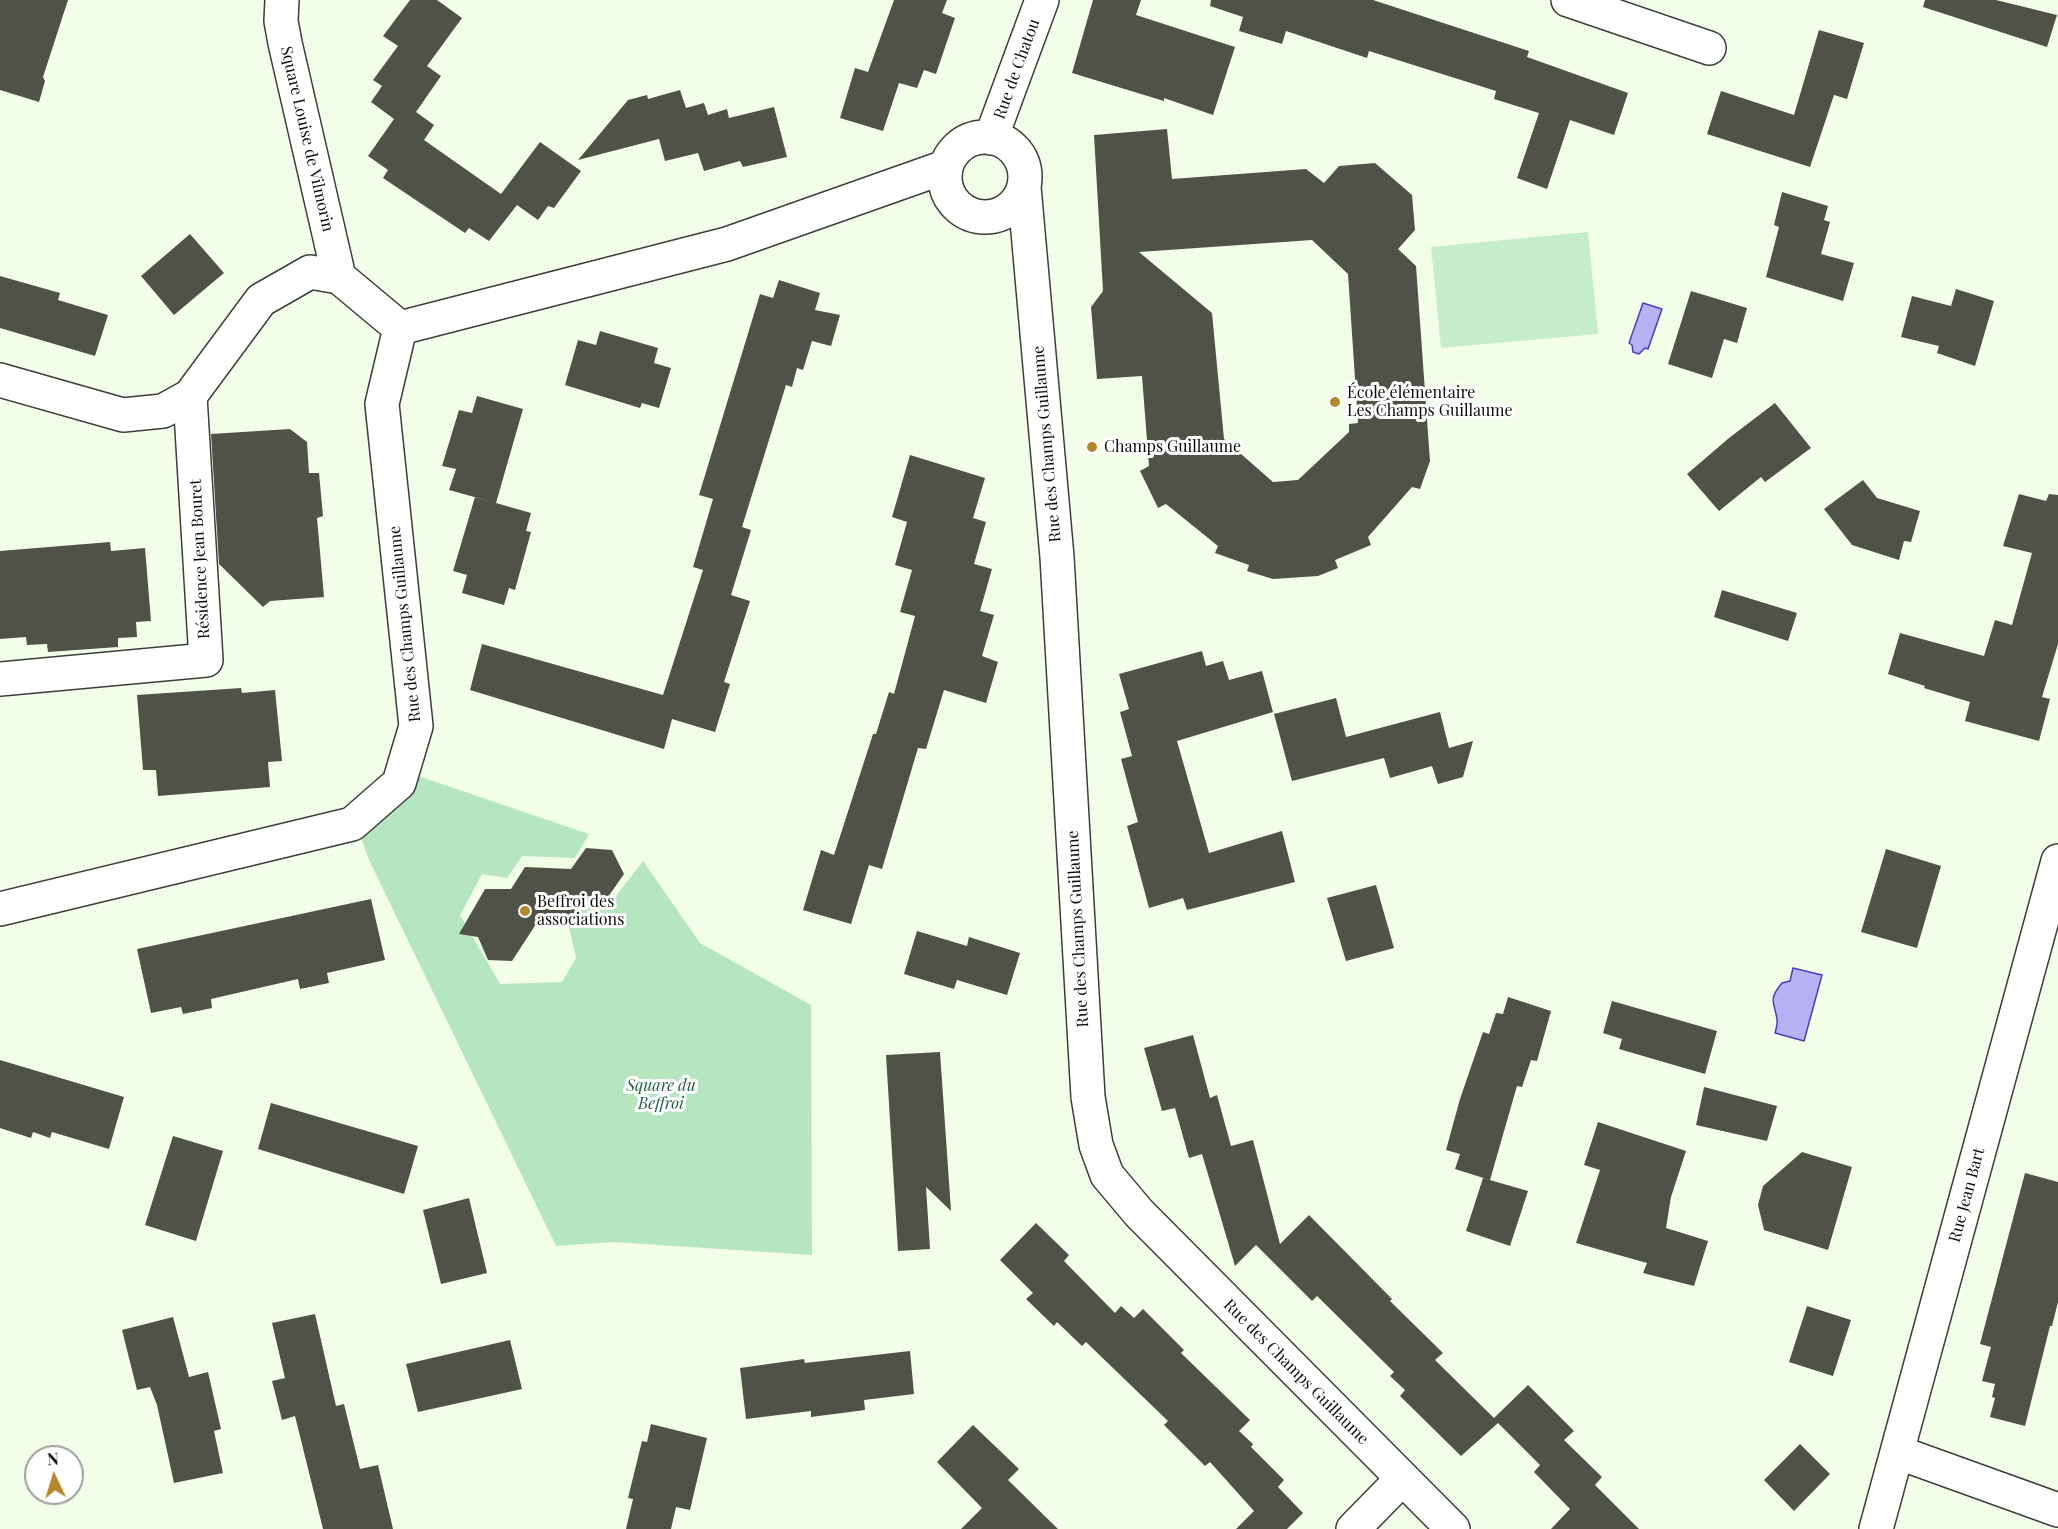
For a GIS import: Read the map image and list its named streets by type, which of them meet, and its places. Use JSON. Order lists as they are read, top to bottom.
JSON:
{
  "streets": {
    "street": [
      "Rue de Chatou",
      "Square Louise de Vilmorin",
      "Rue des Champs Guillaume",
      "Résidence Jean Bouret",
      "Rue Jean Bart"
    ]
  },
  "crossings": [
    ["Rue de Chatou", "Rue des Champs Guillaume"]
  ],
  "parks": ["Square du Beffroi"],
  "places": ["École élémentaire Les Champs Guillaume", "Champs Guillaume", "Beffroi des associations"],
  "north": "top"
}
